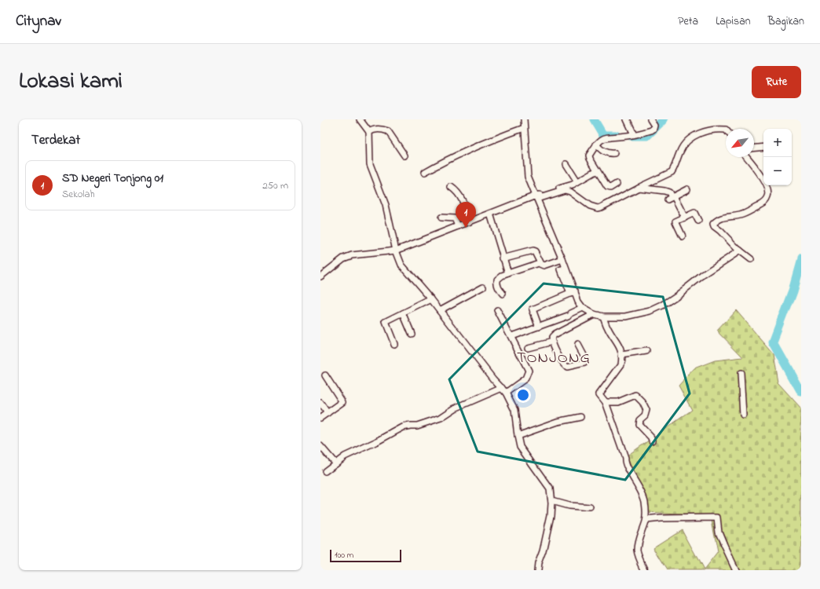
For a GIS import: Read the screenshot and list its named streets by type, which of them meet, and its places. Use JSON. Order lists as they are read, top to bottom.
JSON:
{
  "districts": ["TONJONG"],
  "scale_bar": "100 m",
  "north": "bottom left",
  "page": {
    "header": "Citynav",
    "nav": ["Peta", "Lapisan", "Bagikan"],
    "title": "Lokasi kami",
    "buttons": "Rute",
    "heading": "Terdekat",
    "map_buttons": ["+", "−"],
    "list": [
      {
        "mark": "1",
        "name": "SD Negeri Tonjong 01",
        "note": "Sekolah",
        "value": "250 m"
      }
    ],
    "pins": "1",
    "scale": "100 m"
  }
}
